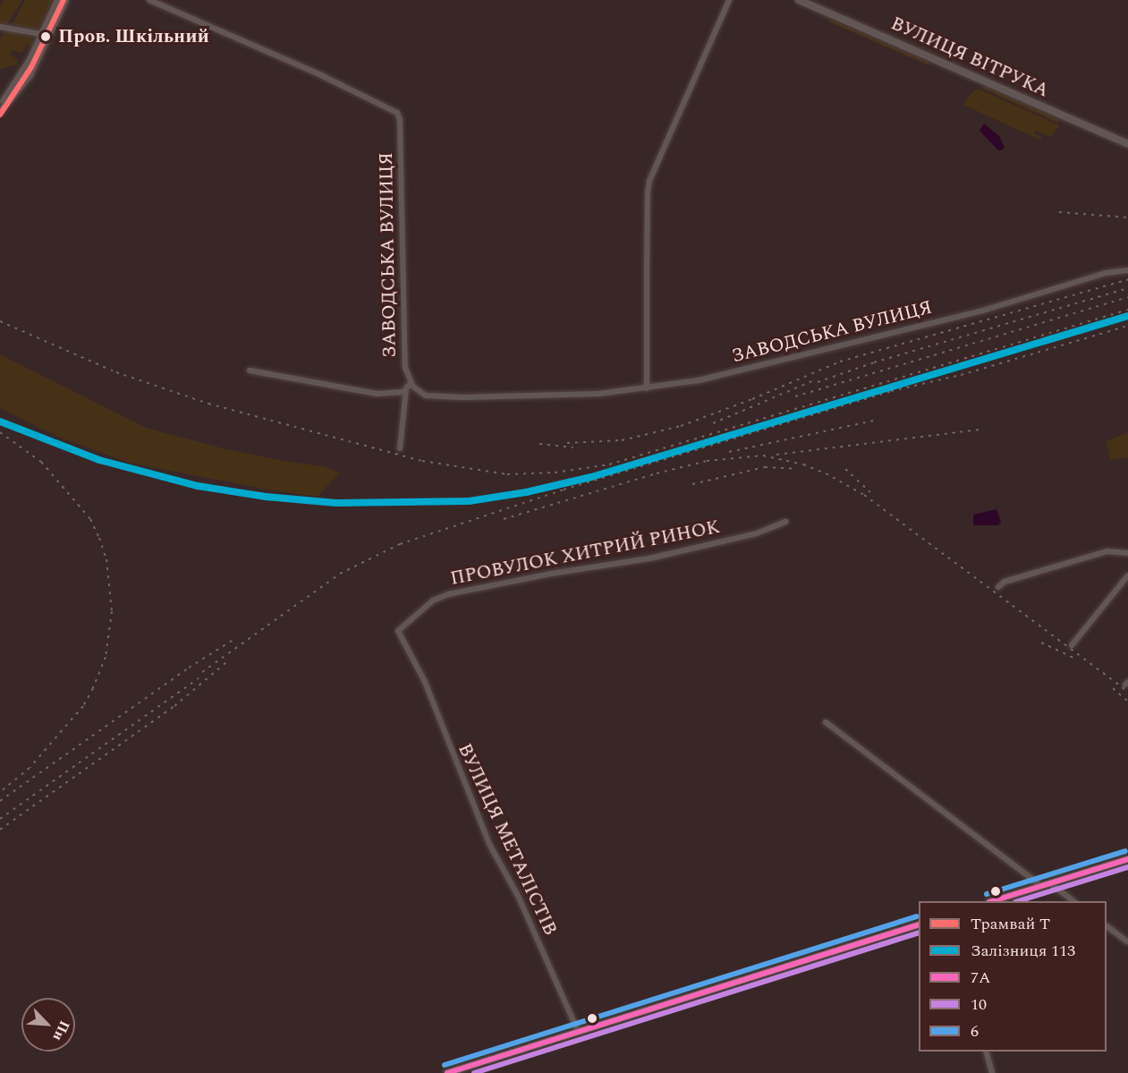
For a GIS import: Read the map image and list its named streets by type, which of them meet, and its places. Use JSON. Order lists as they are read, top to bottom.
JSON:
{
  "streets": {
    "main road": ["ВУЛИЦЯ ВІТРУКА"],
    "street": ["ЗАВОДСЬКА ВУЛИЦЯ", "ПРОВУЛОК ХИТРИЙ РИНОК", "ВУЛИЦЯ МЕТАЛІСТІВ"]
  },
  "crossings": [
    ["ПРОВУЛОК ХИТРИЙ РИНОК", "ВУЛИЦЯ МЕТАЛІСТІВ"]
  ],
  "places": ["Пров. Шкільний"],
  "lines": [
    "tram line Т",
    "rail line 113",
    "transit line 6",
    "transit line 7А",
    "transit line 10"
  ],
  "legend": [
    "Трамвай Т",
    "Залізниця 113",
    "7А",
    "10",
    "6"
  ],
  "north": "bottom right"
}
